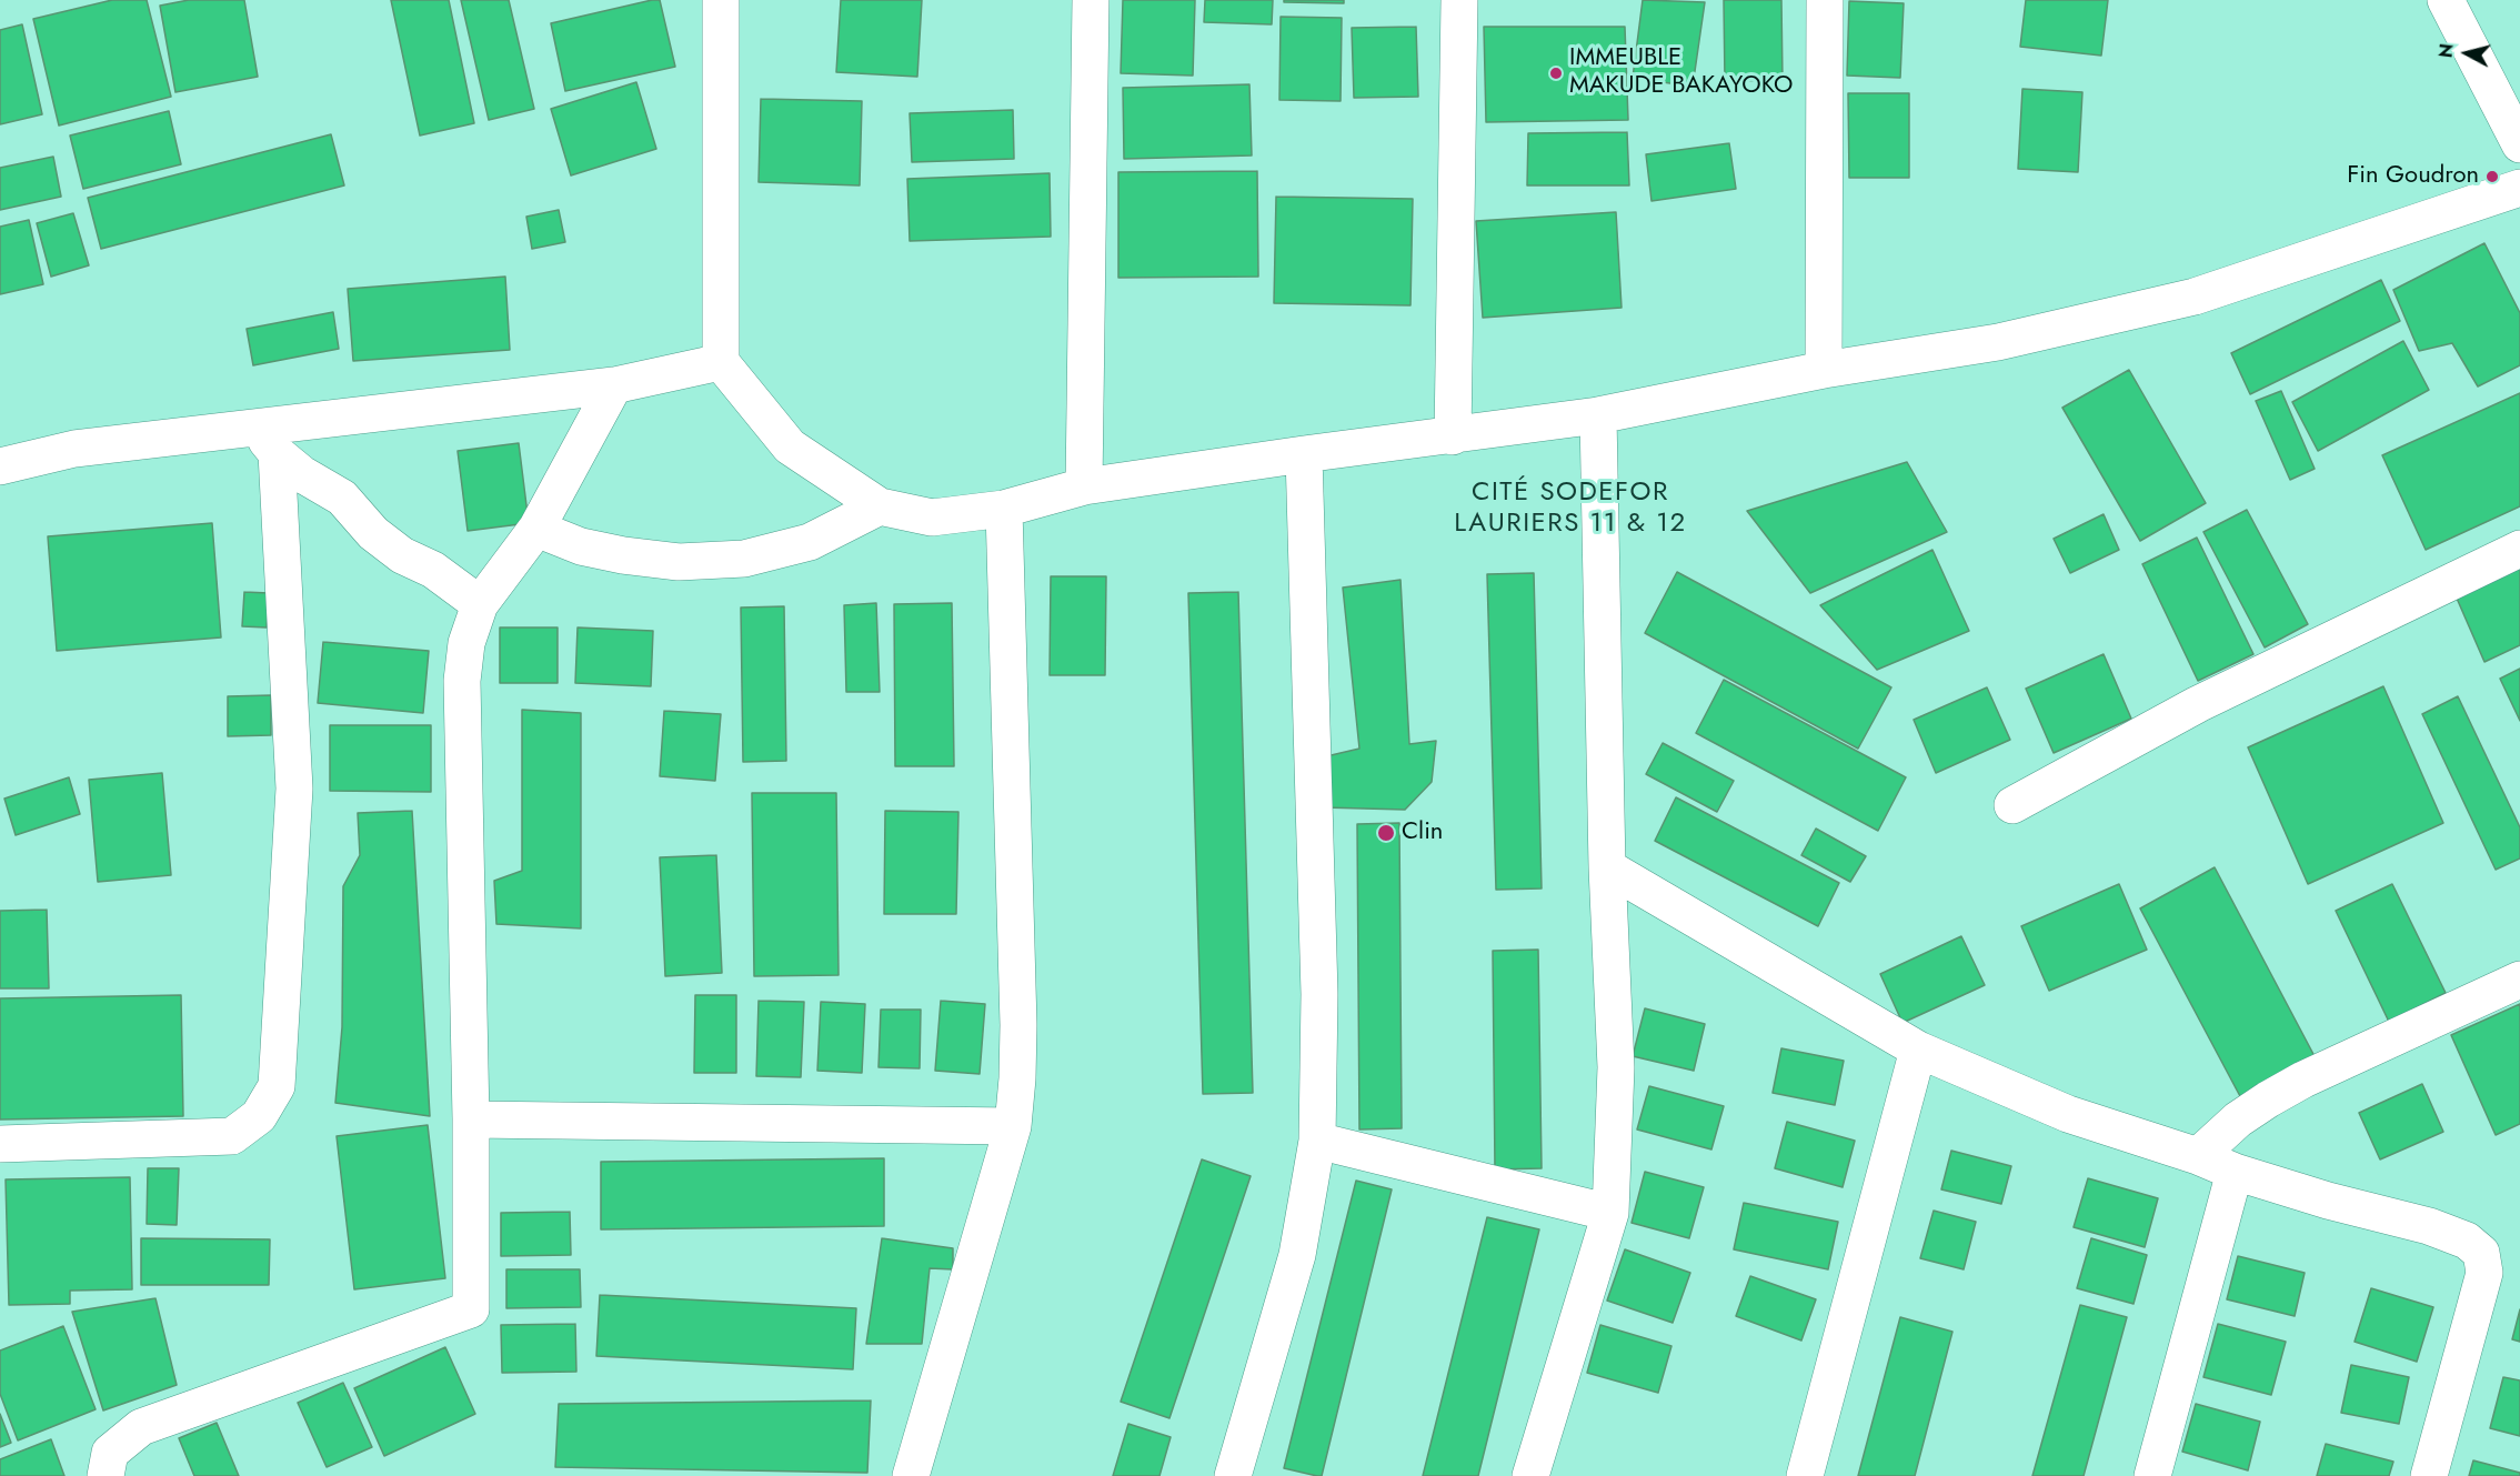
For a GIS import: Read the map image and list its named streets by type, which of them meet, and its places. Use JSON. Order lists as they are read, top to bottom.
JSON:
{
  "districts": ["CITÉ SODEFOR LAURIERS 11 & 12"],
  "places": ["IMMEUBLE MAKUDE BAKAYOKO", "Fin Goudron", "Clin"],
  "north": "left"
}
